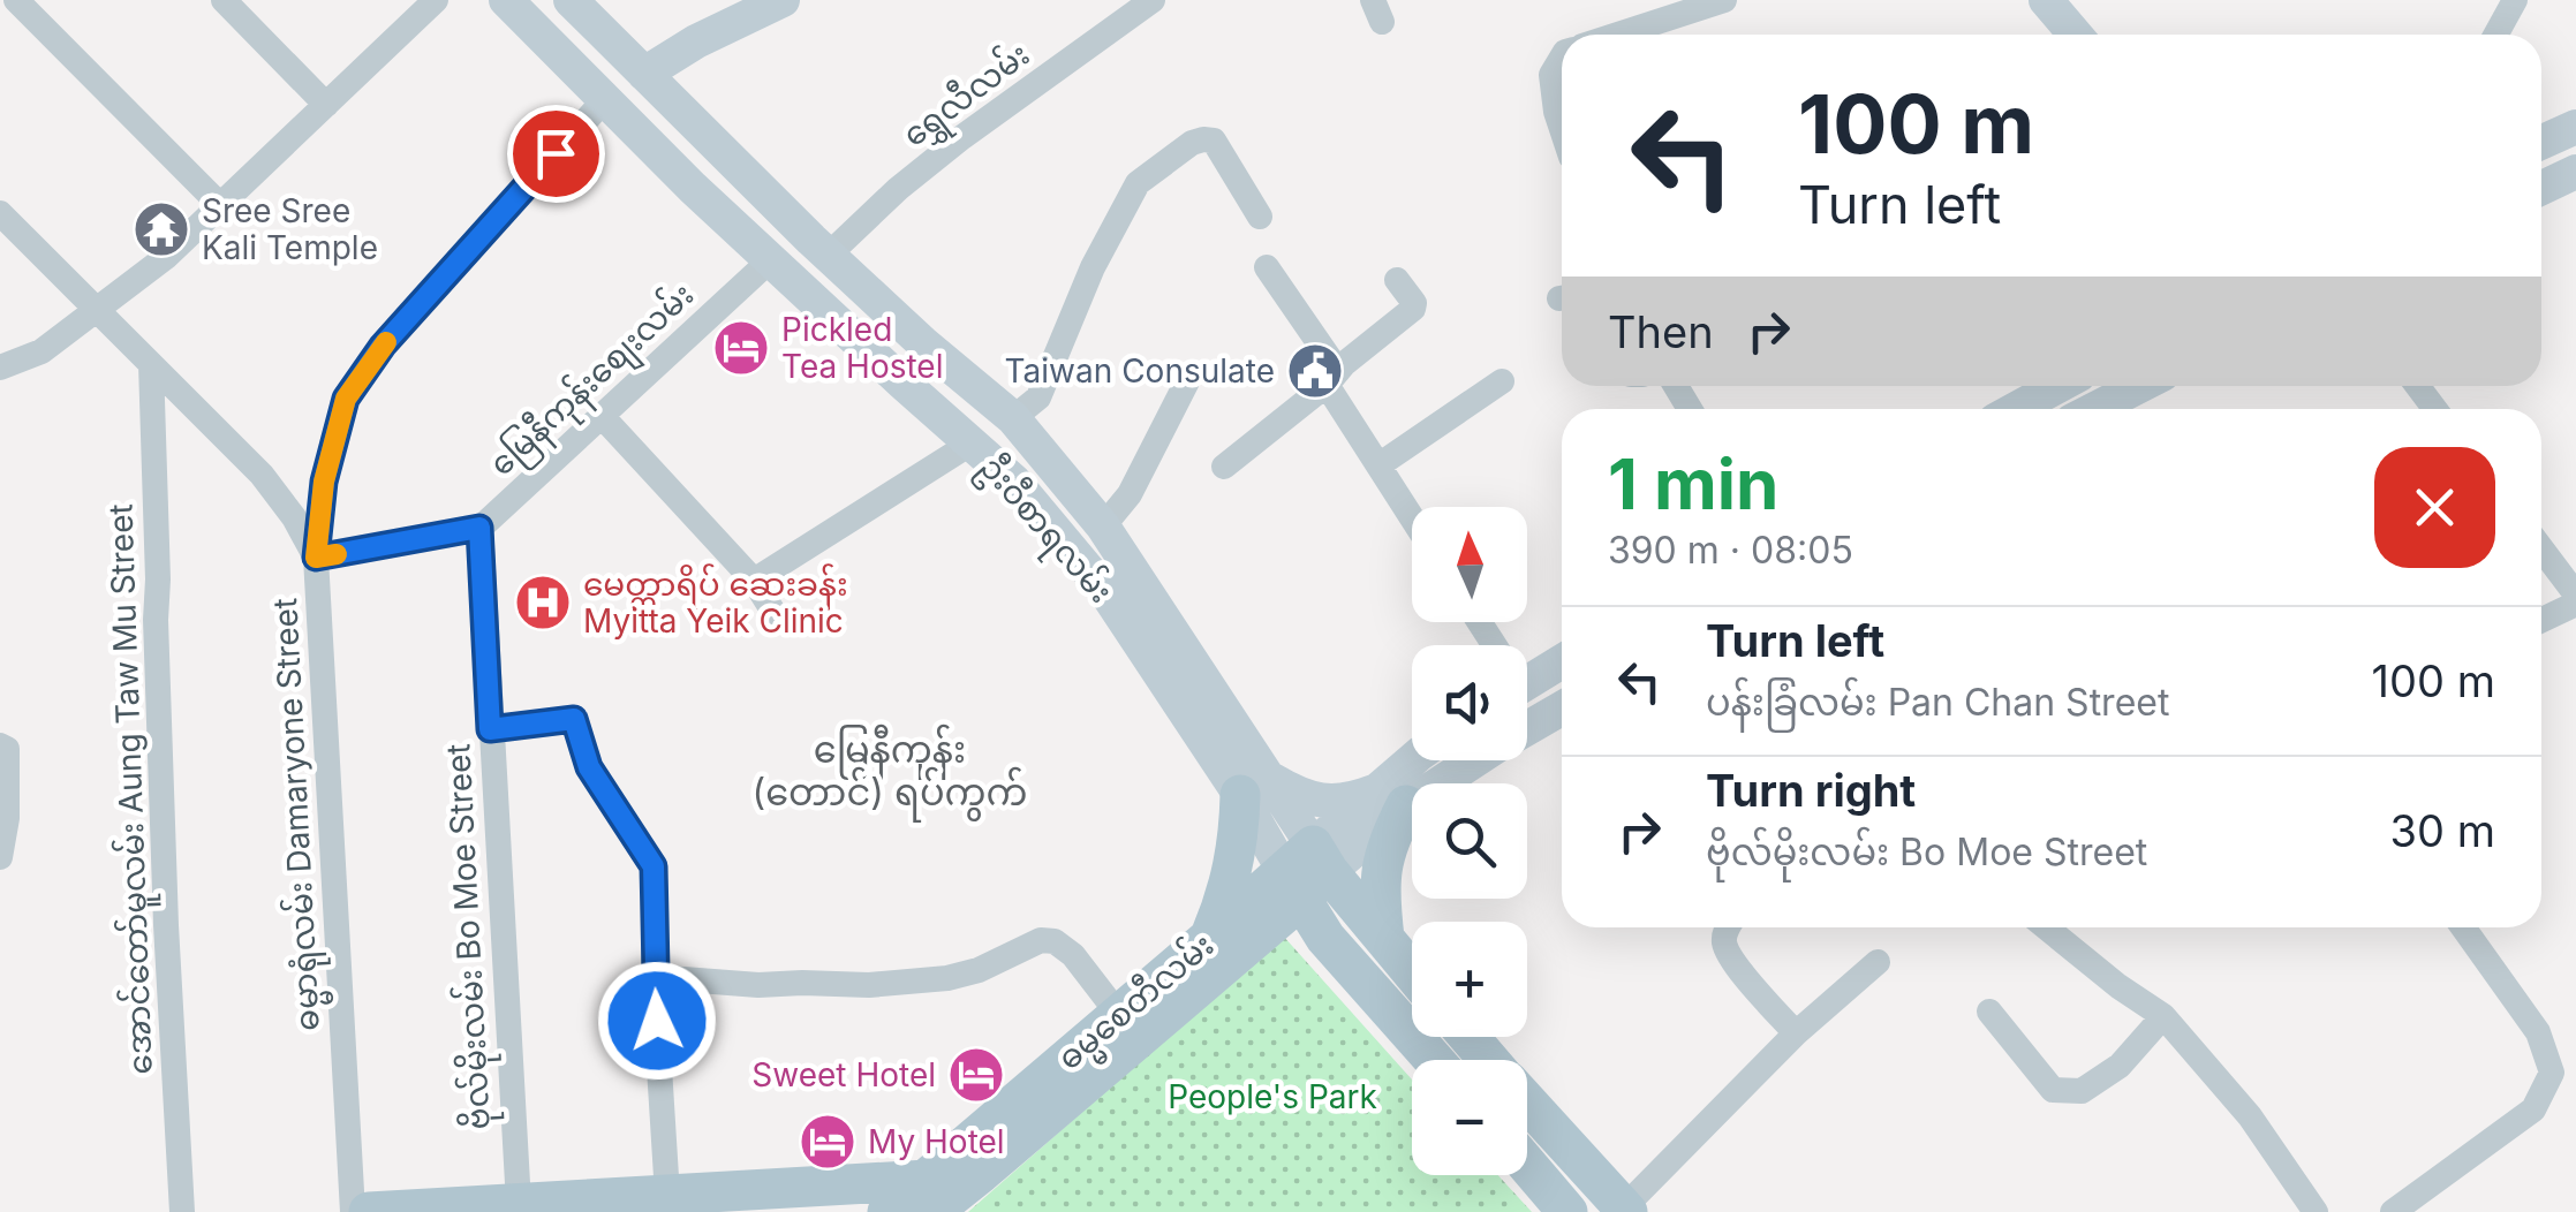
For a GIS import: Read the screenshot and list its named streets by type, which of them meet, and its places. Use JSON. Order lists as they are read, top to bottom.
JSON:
{
  "streets": {
    "main road": ["ဦးဝီစာရလမ်း", "ဓမ္မစေတီလမ်း"],
    "street": [
      "ရွှေလီလမ်း",
      "မြေနီကုန်းစျေးလမ်း",
      "အောင်တော်မူလမ်း Aung Taw Mu Street",
      "ဓမ္မာရုံလမ်း Damaryone Street",
      "ဗိုလ်မိုးလမ်း Bo Moe Street"
    ]
  },
  "crossings": [
    ["ရွှေလီလမ်း", "ဦးဝီစာရလမ်း"],
    ["မြေနီကုန်းစျေးလမ်း", "ဦးဝီစာရလမ်း"],
    ["မြေနီကုန်းစျေးလမ်း", "ဗိုလ်မိုးလမ်း Bo Moe Street"],
    ["ဦးဝီစာရလမ်း", "ဓမ္မာရုံလမ်း Damaryone Street"],
    ["ဦးဝီစာရလမ်း", "ဓမ္မစေတီလမ်း"]
  ],
  "districts": ["မြေနီကုန်း (တောင်) ရပ်ကွက်"],
  "parks": ["People's Park"],
  "places": {
    "temple": ["Sree Sree Kali Temple"],
    "hotel": ["Pickled Tea Hostel", "Sweet Hotel", "My Hotel"],
    "public building": ["Taiwan Consulate"],
    "hospital": ["မေတ္တာရိပ် ဆေးခန်း Myitta Yeik Clinic"]
  },
  "north": "top",
  "page": {
    "turn": ["100 m", "Turn left"],
    "then": "Then",
    "heading": ["1 min", "390 m · 08:05"],
    "map_buttons": ["+", "−"],
    "list": [
      {
        "name": "Turn left",
        "note": "ပန်းခြံလမ်း Pan Chan Street",
        "value": "100 m"
      },
      {
        "name": "Turn right",
        "note": "ဗိုလ်မိုးလမ်း Bo Moe Street",
        "value": "30 m"
      }
    ]
  }
}
